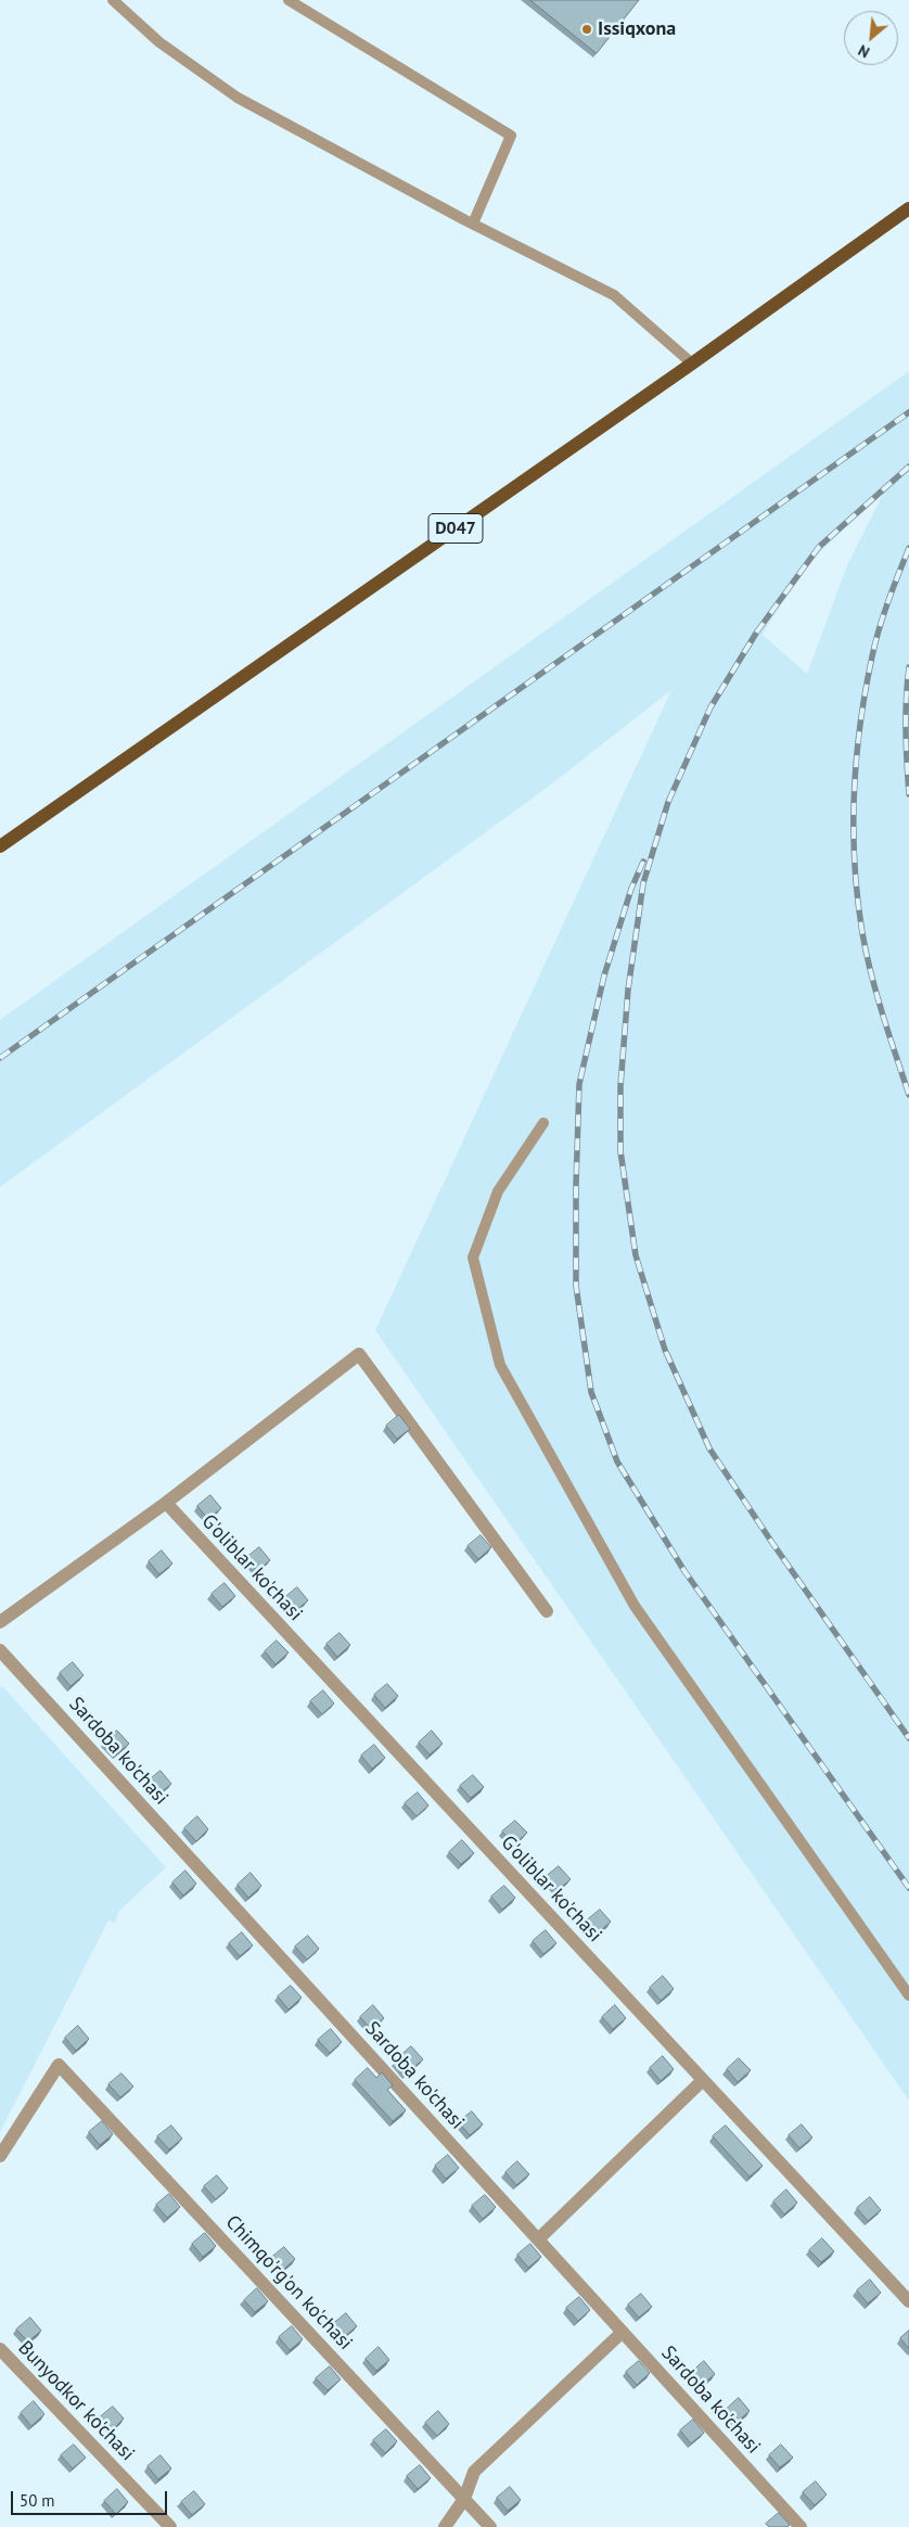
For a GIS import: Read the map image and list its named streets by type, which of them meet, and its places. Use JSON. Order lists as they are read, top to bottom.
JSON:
{
  "streets": {
    "main road": ["D047"],
    "street": [
      "G'oliblar ko'chasi",
      "Sardoba ko'chasi",
      "Chimqo'rg'on ko'chasi",
      "Bunyodkor ko'chasi"
    ]
  },
  "places": ["Issiqxona"],
  "scale_bar": "50 m",
  "north": "bottom left"
}
